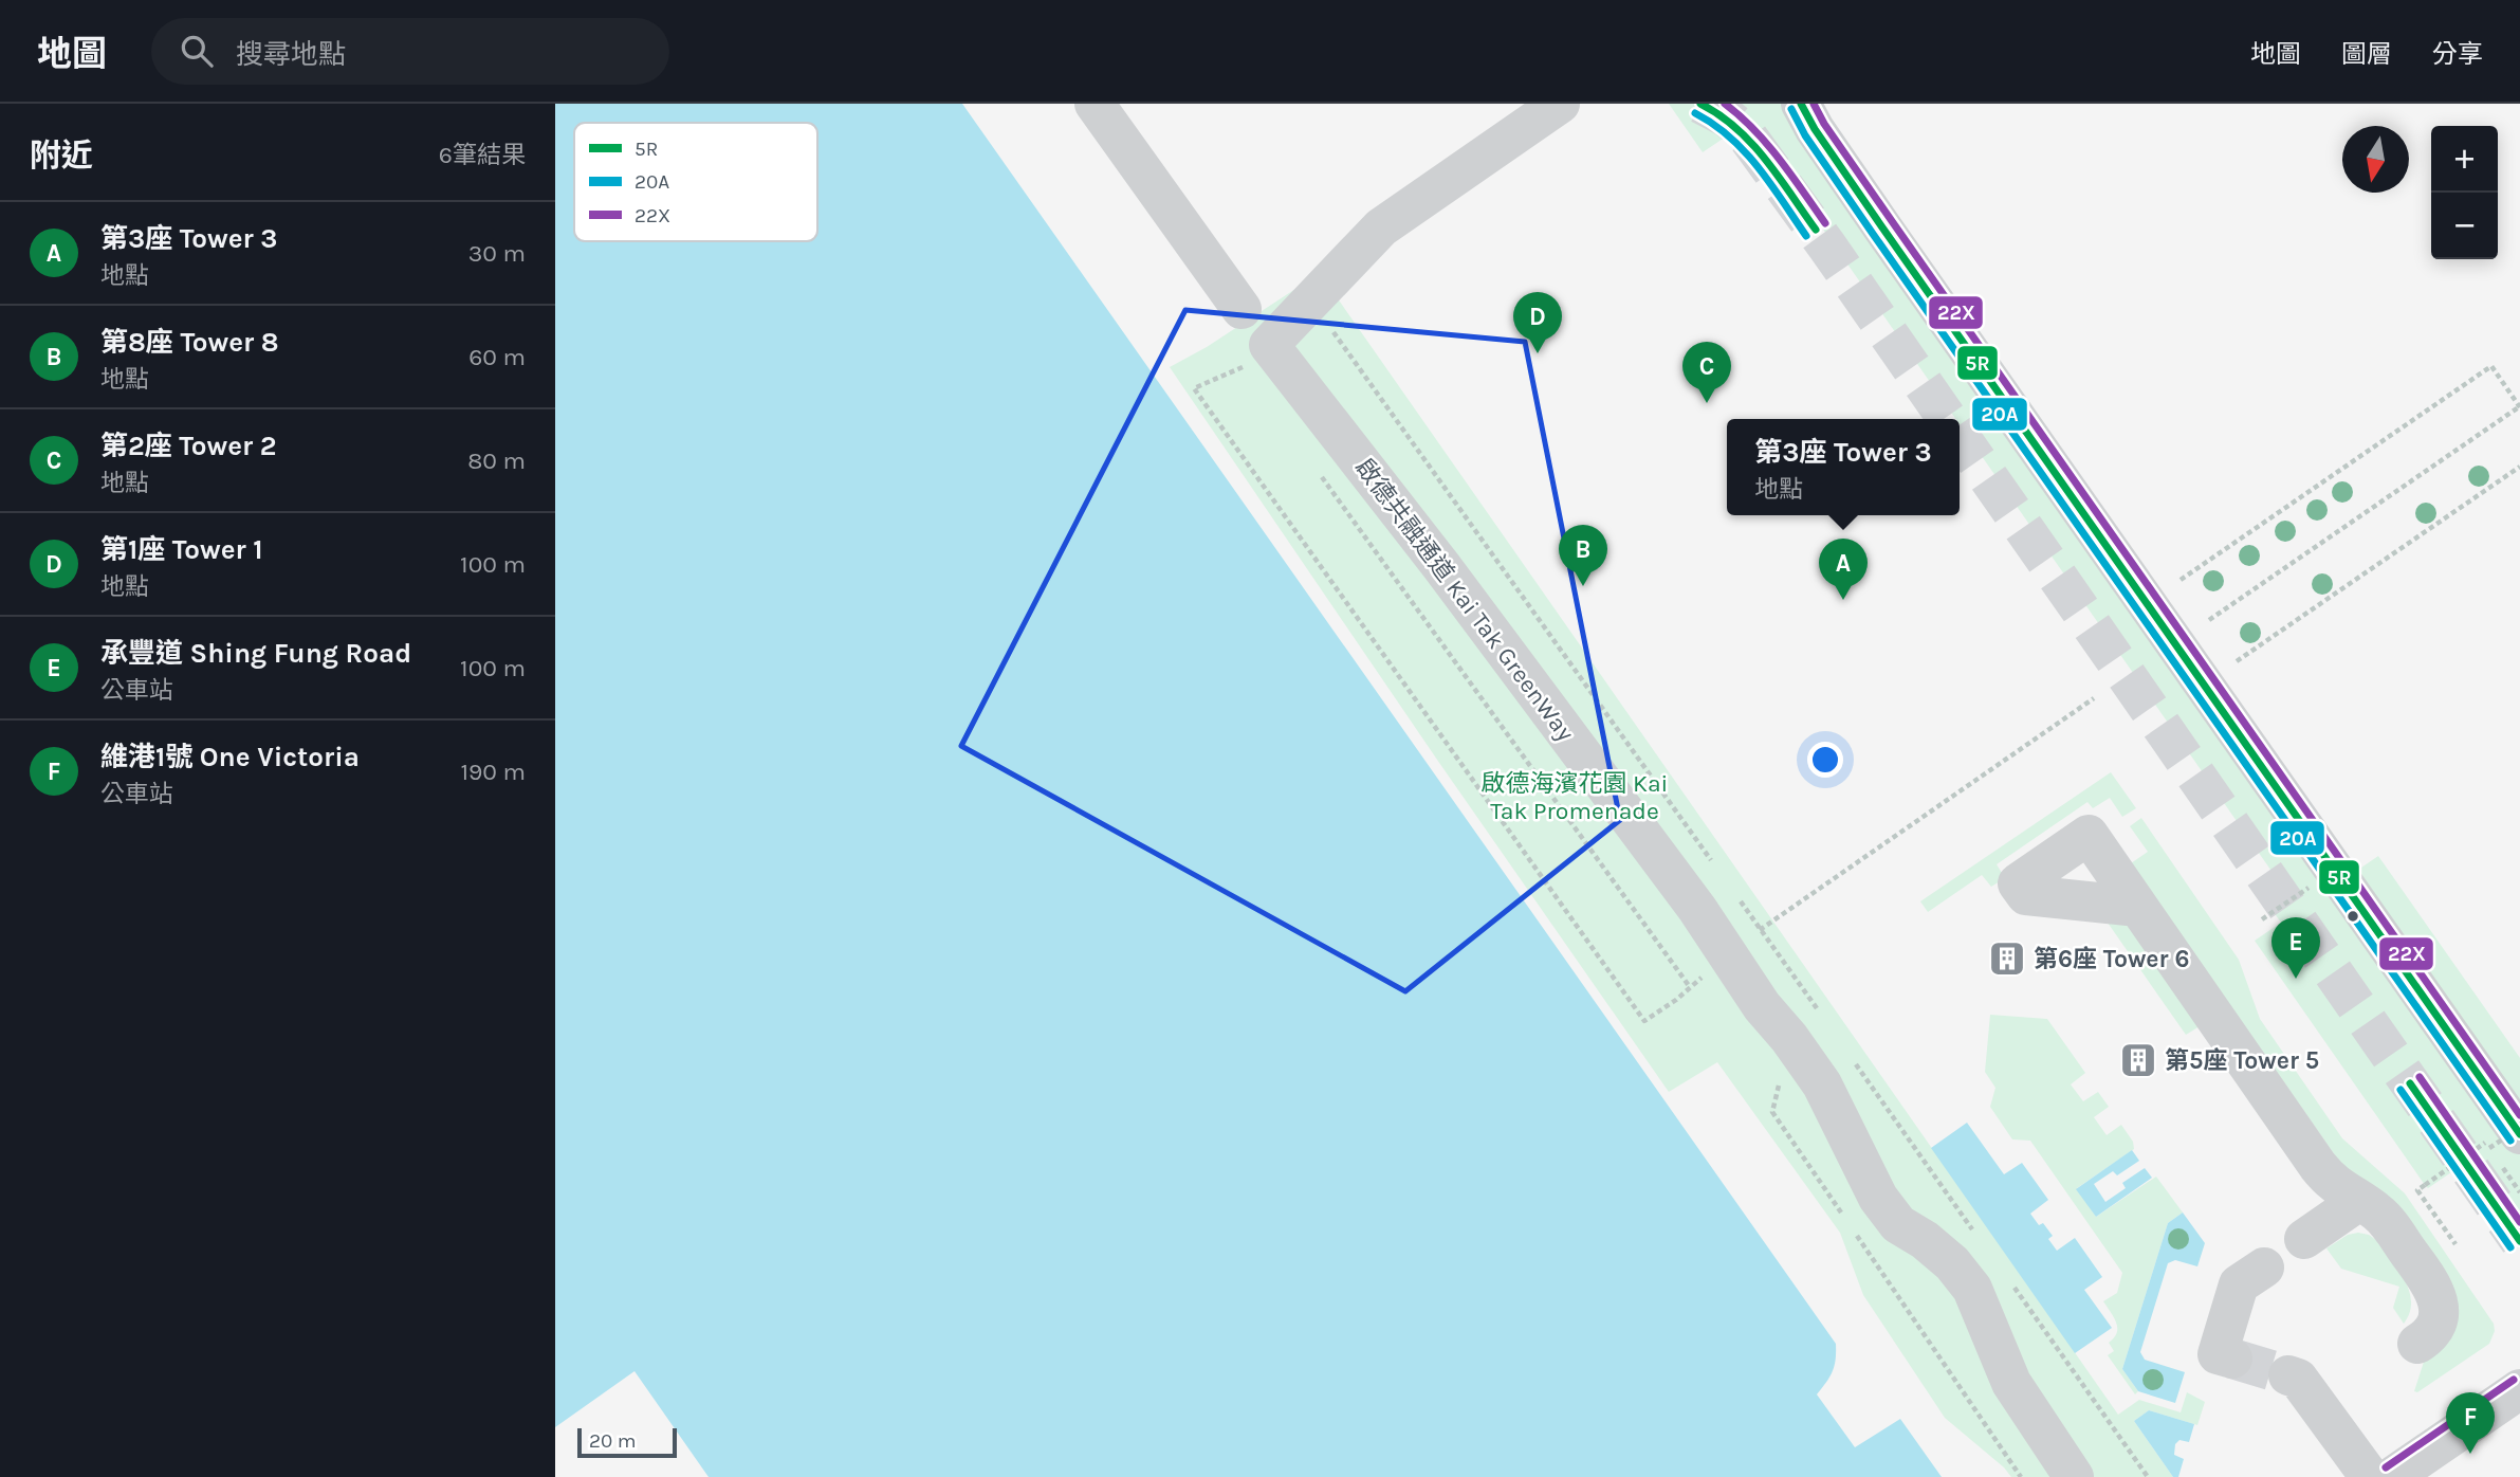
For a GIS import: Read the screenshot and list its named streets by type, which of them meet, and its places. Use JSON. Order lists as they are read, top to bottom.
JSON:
{
  "streets": {
    "street": ["啟德共融通道 Kai Tak GreenWay"]
  },
  "parks": ["啟德海濱花園 Kai Tak Promenade"],
  "places": {
    "building": ["第6座 Tower 6", "第5座 Tower 5"]
  },
  "lines": ["transit line 5R", "transit line 22X", "transit line 20A"],
  "legend": ["5R", "20A", "22X"],
  "scale_bar": "20 m",
  "north": "bottom",
  "page": {
    "header": "地圖",
    "search": "搜尋地點",
    "nav": ["地圖", "圖層", "分享"],
    "heading": ["附近", "6筆結果"],
    "map_buttons": ["+", "−"],
    "list": [
      {
        "mark": "A",
        "name": "第3座 Tower 3",
        "note": "地點",
        "value": "30 m"
      },
      {
        "mark": "B",
        "name": "第8座 Tower 8",
        "note": "地點",
        "value": "60 m"
      },
      {
        "mark": "C",
        "name": "第2座 Tower 2",
        "note": "地點",
        "value": "80 m"
      },
      {
        "mark": "D",
        "name": "第1座 Tower 1",
        "note": "地點",
        "value": "100 m"
      },
      {
        "mark": "E",
        "name": "承豐道 Shing Fung Road",
        "note": "公車站",
        "value": "100 m"
      },
      {
        "mark": "F",
        "name": "維港1號 One Victoria",
        "note": "公車站",
        "value": "190 m"
      }
    ],
    "pins": [
      "D",
      "C",
      "B",
      "A",
      "E",
      "F"
    ],
    "popup": ["第3座 Tower 3", "地點"],
    "scale": "20 m"
  }
}
